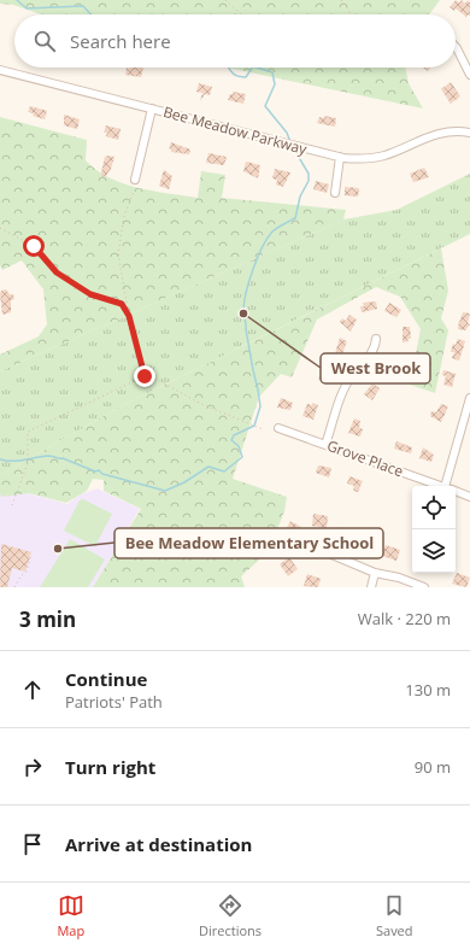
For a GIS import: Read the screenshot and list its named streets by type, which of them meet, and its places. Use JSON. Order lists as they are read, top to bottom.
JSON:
{
  "streets": {
    "street": ["Bee Meadow Parkway", "Grove Place"]
  },
  "places": ["West Brook", "Bee Meadow Elementary School"],
  "page": {
    "search": "Search here",
    "heading": ["3 min", "Walk · 220 m"],
    "list": [
      ["Continue", "Patriots' Path", "130 m"],
      ["Turn right", "90 m"],
      "Arrive at destination"
    ],
    "nav": ["Map", "Directions", "Saved"]
  }
}
